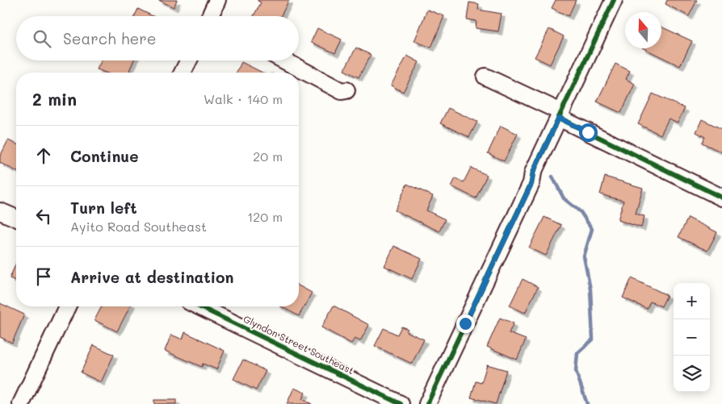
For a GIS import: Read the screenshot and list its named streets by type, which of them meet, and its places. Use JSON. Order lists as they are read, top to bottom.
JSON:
{
  "streets": {
    "street": ["Glyndon Street Southeast"]
  },
  "north": "top",
  "page": {
    "search": "Search here",
    "heading": ["2 min", "Walk · 140 m"],
    "list": [
      ["Continue", "20 m"],
      ["Turn left", "Ayito Road Southeast", "120 m"],
      "Arrive at destination"
    ],
    "map_buttons": ["+", "−"]
  }
}
